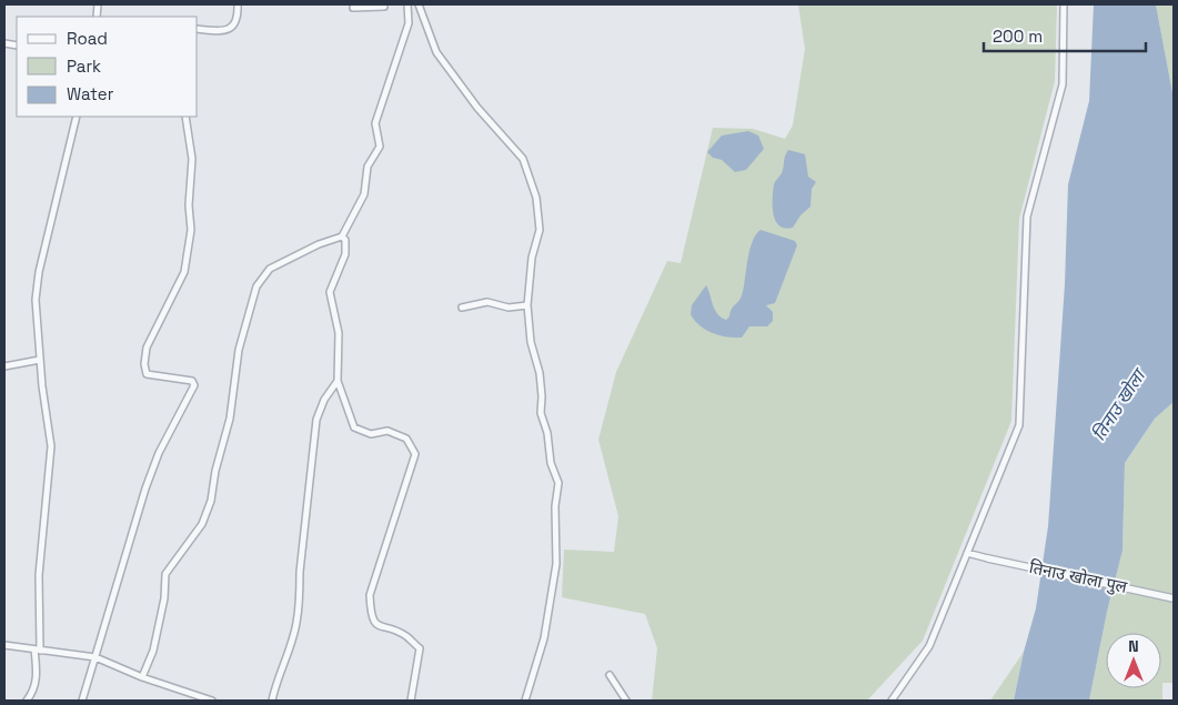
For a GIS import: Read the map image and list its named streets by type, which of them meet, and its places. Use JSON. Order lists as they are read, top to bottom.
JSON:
{
  "streets": {
    "street": ["तिनाउ खोला पुल"]
  },
  "water": ["तिनाउ खोला"],
  "legend": ["Road", "Park", "Water"],
  "scale_bar": "200 m",
  "north": "top"
}
